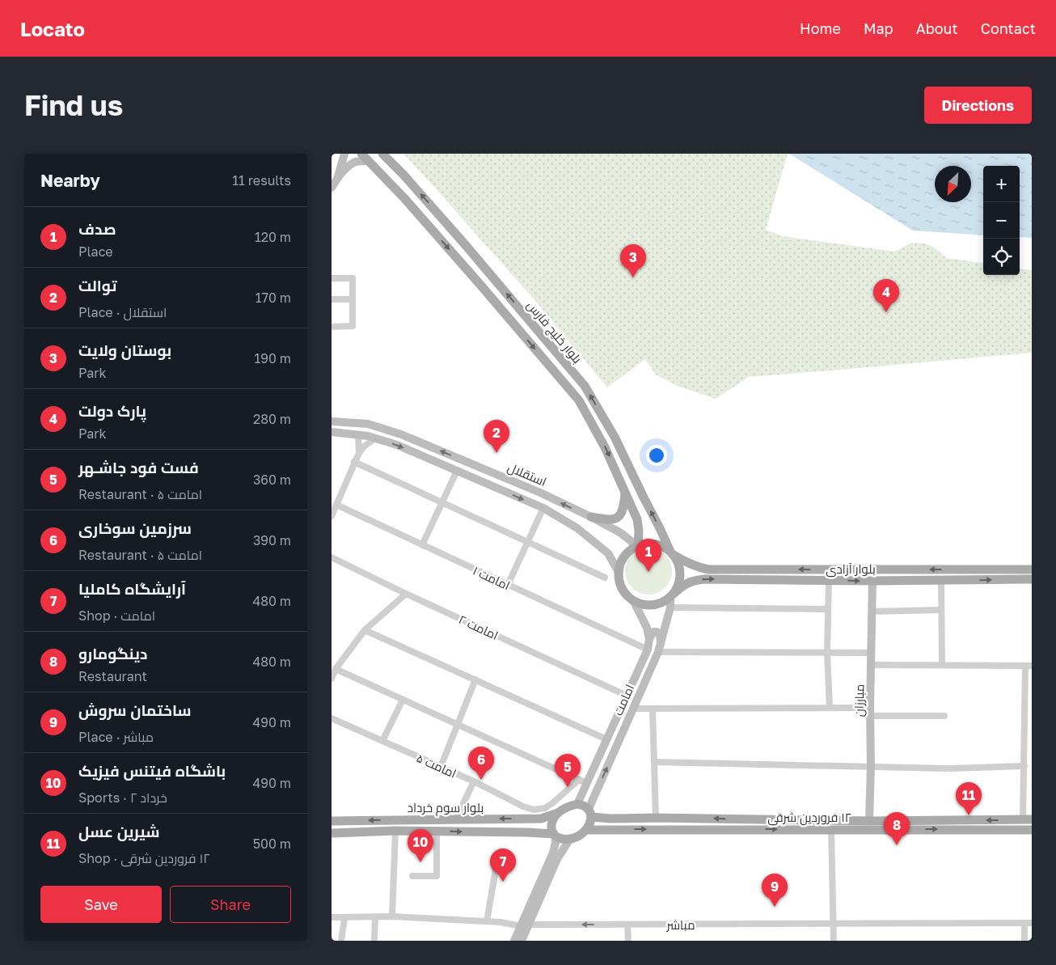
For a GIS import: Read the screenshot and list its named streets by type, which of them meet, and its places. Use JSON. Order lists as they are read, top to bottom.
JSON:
{
  "streets": {
    "main road": [
      "بلوار خلیج فارس",
      "بلوار آزادی",
      "بلوار سوم خرداد",
      "١٢ فروردین شرقی"
    ],
    "street": [
      "استقلال",
      "امامت ۱",
      "امامت ۲",
      "امامت",
      "مبارزان",
      "امامت ۵",
      "مباشر"
    ]
  },
  "crossings": [
    ["بلوار خلیج فارس", "استقلال"],
    ["بلوار خلیج فارس", "بلوار آزادی"],
    ["بلوار خلیج فارس", "امامت"],
    ["استقلال", "بلوار آزادی"],
    ["استقلال", "امامت"],
    ["بلوار آزادی", "امامت"],
    ["بلوار آزادی", "مبارزان"],
    ["امامت ۱", "امامت"],
    ["امامت ۲", "امامت"],
    ["امامت", "امامت ۵"],
    ["امامت", "بلوار سوم خرداد"],
    ["امامت", "١٢ فروردین شرقی"],
    ["مبارزان", "١٢ فروردین شرقی"],
    ["بلوار سوم خرداد", "١٢ فروردین شرقی"]
  ],
  "north": "bottom left",
  "page": {
    "header": "Locato",
    "nav": [
      "Home",
      "Map",
      "About",
      "Contact"
    ],
    "buttons": [
      "Directions",
      ["Save", "Share"]
    ],
    "title": "Find us",
    "heading": ["Nearby", "11 results"],
    "map_buttons": ["+", "−"],
    "list": [
      {
        "mark": "1",
        "name": "صدف",
        "note": "Place",
        "value": "120 m"
      },
      {
        "mark": "2",
        "name": "توالت",
        "note": "Place · استقلال",
        "value": "170 m"
      },
      {
        "mark": "3",
        "name": "بوستان ولایت",
        "note": "Park",
        "value": "190 m"
      },
      {
        "mark": "4",
        "name": "پارک دولت",
        "note": "Park",
        "value": "280 m"
      },
      {
        "mark": "5",
        "name": "فست فود جاشـهر",
        "note": "Restaurant · امامت ۵",
        "value": "360 m"
      },
      {
        "mark": "6",
        "name": "سرزمین سوخاری",
        "note": "Restaurant · امامت ۵",
        "value": "390 m"
      },
      {
        "mark": "7",
        "name": "آرایشگاه کاملیا",
        "note": "Shop · امامت",
        "value": "480 m"
      },
      {
        "mark": "8",
        "name": "دینگومارو",
        "note": "Restaurant",
        "value": "480 m"
      },
      {
        "mark": "9",
        "name": "ساختمان سروش",
        "note": "Place · مباشر",
        "value": "490 m"
      },
      {
        "mark": "10",
        "name": "باشگاه فیتنس فیزیک",
        "note": "Sports · خرداد ۲",
        "value": "490 m"
      },
      {
        "mark": "11",
        "name": "شیرین عسل",
        "note": "Shop · ١٢ فروردین شرقی",
        "value": "500 m"
      }
    ],
    "pins": [
      "3",
      "4",
      "2",
      "1",
      "6",
      "5",
      "11",
      "8",
      "10",
      "7",
      "9"
    ]
  }
}
